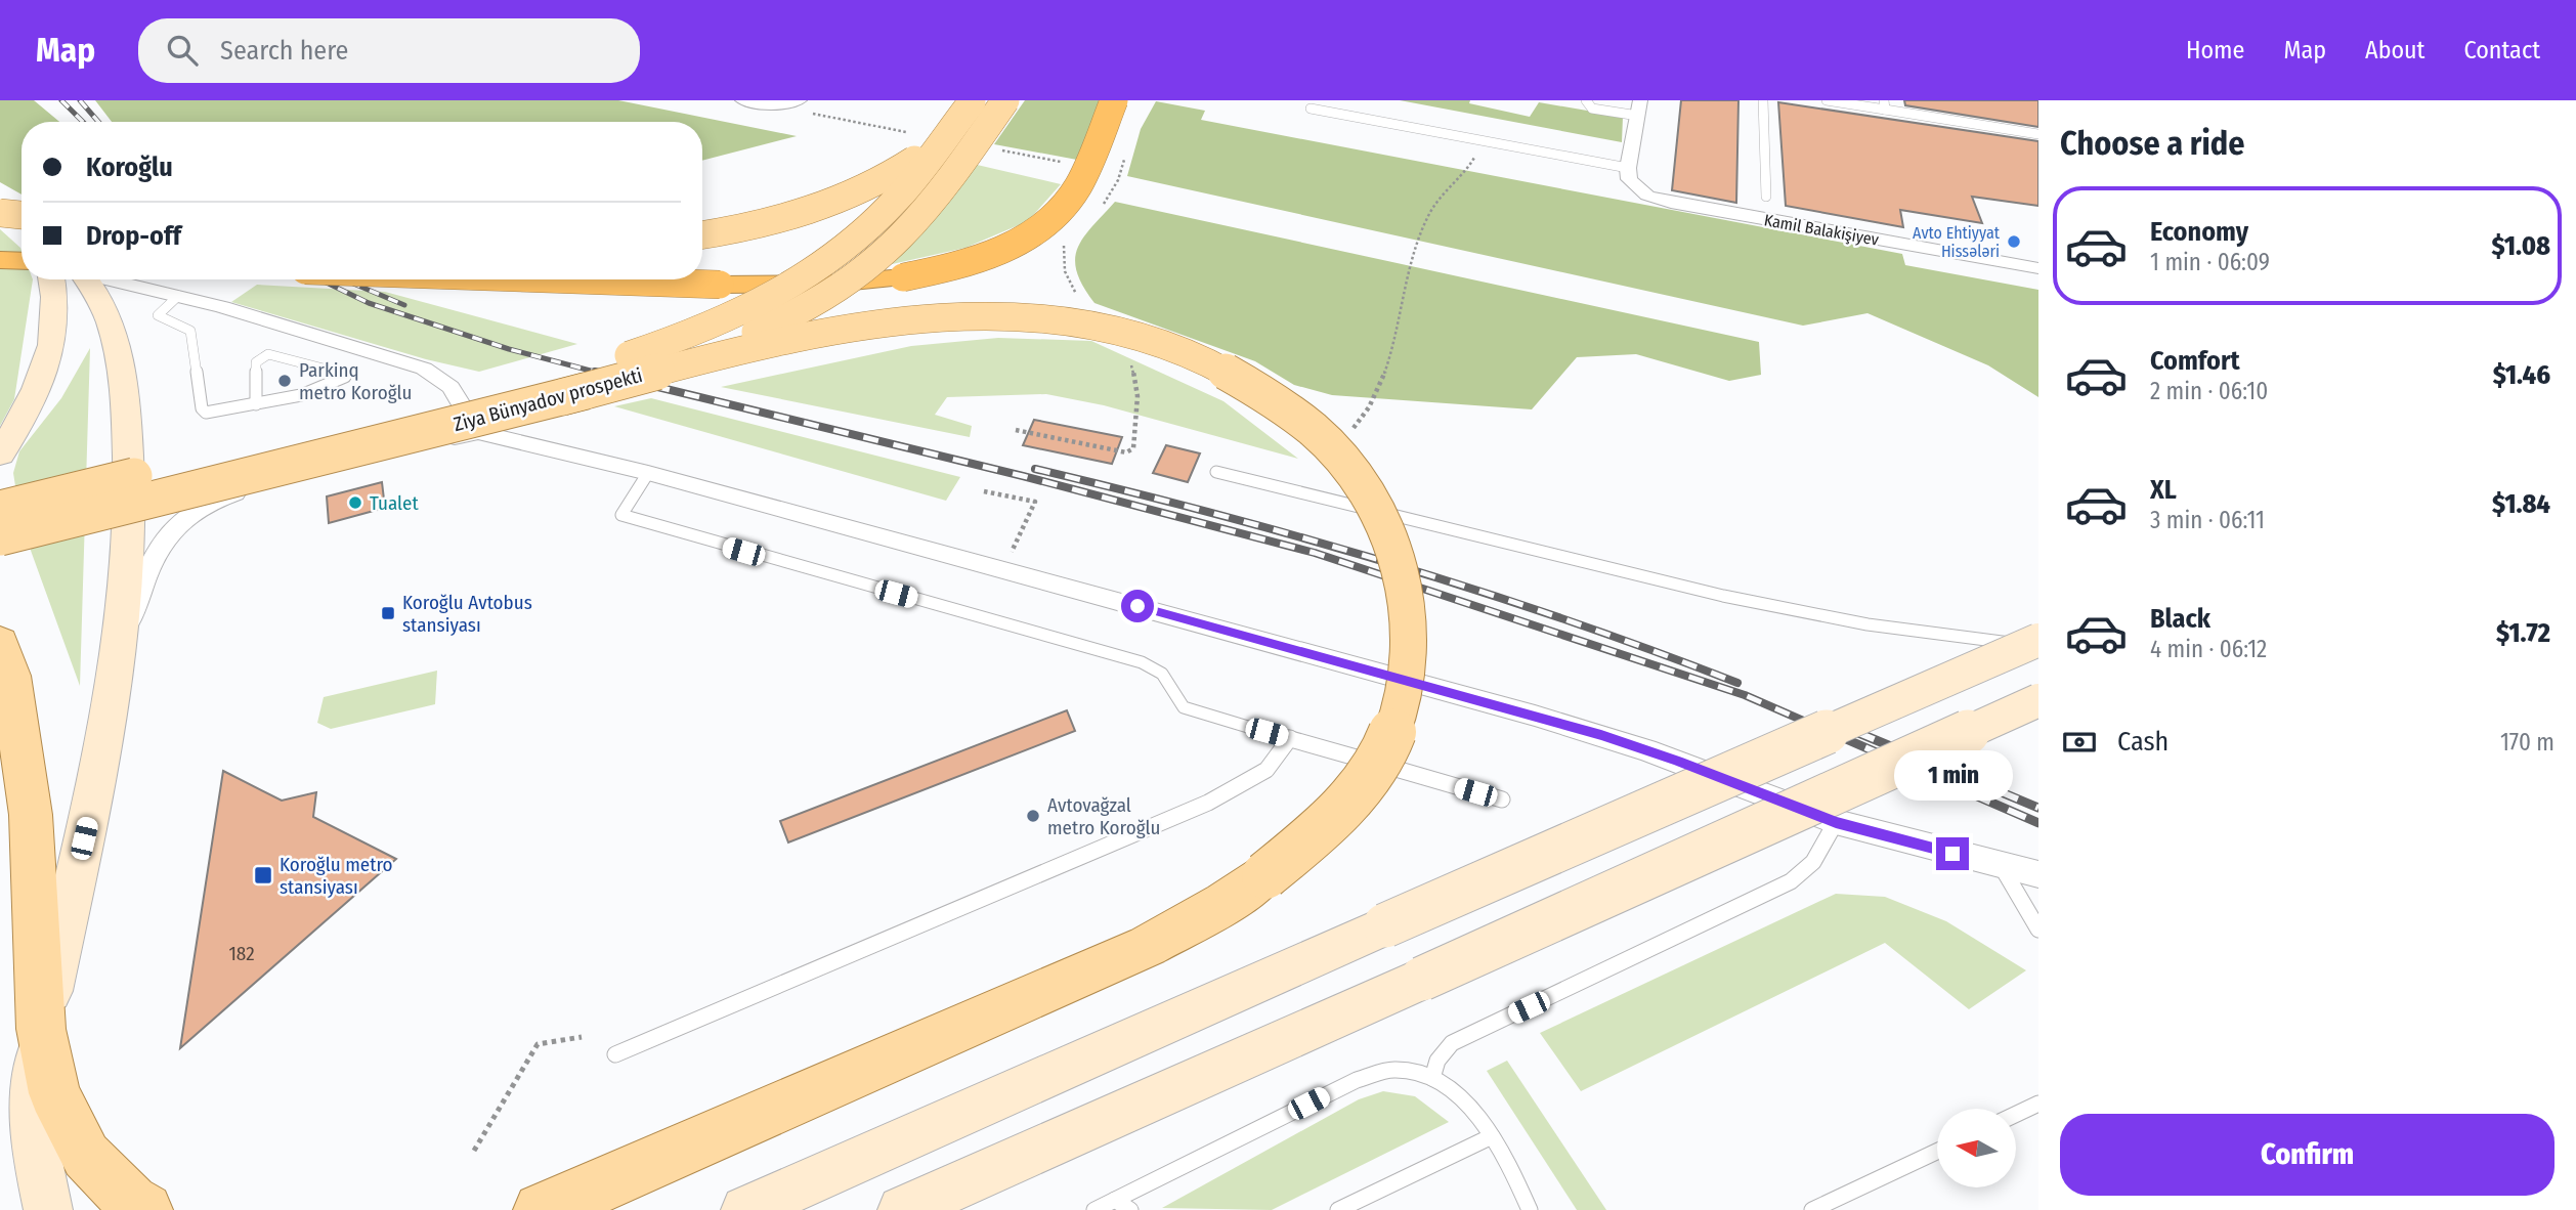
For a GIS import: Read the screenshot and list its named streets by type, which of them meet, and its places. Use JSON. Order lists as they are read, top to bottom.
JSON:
{
  "streets": {
    "main road": ["Ziya Bünyadov prospekti"],
    "street": ["Kamil Balakişiyev"]
  },
  "places": {
    "other": [
      "Avto Ehtiyyat Hissәlәri",
      "Parkinq metro Koroğlu",
      "Tualet",
      "Avtovağzal metro Koroğlu"
    ],
    "transit": ["Koroğlu Avtobus stansiyası", "Koroğlu metro stansiyası"]
  },
  "house_numbers": ["182"],
  "north": "left",
  "page": {
    "header": "Map",
    "search": "Search here",
    "nav": [
      "Home",
      "Map",
      "About",
      "Contact"
    ],
    "heading": "Choose a ride",
    "banner": ["Koroğlu", "Drop-off"],
    "list": [
      {
        "name": "Economy",
        "note": "1 min · 06:09",
        "value": "$1.08"
      },
      {
        "name": "Comfort",
        "note": "2 min · 06:10",
        "value": "$1.46"
      },
      {
        "name": "XL",
        "note": "3 min · 06:11",
        "value": "$1.84"
      },
      {
        "name": "Black",
        "note": "4 min · 06:12",
        "value": "$1.72"
      }
    ],
    "pay": ["Cash", "170 m"],
    "bubble": "1 min",
    "buttons": "Confirm"
  }
}
